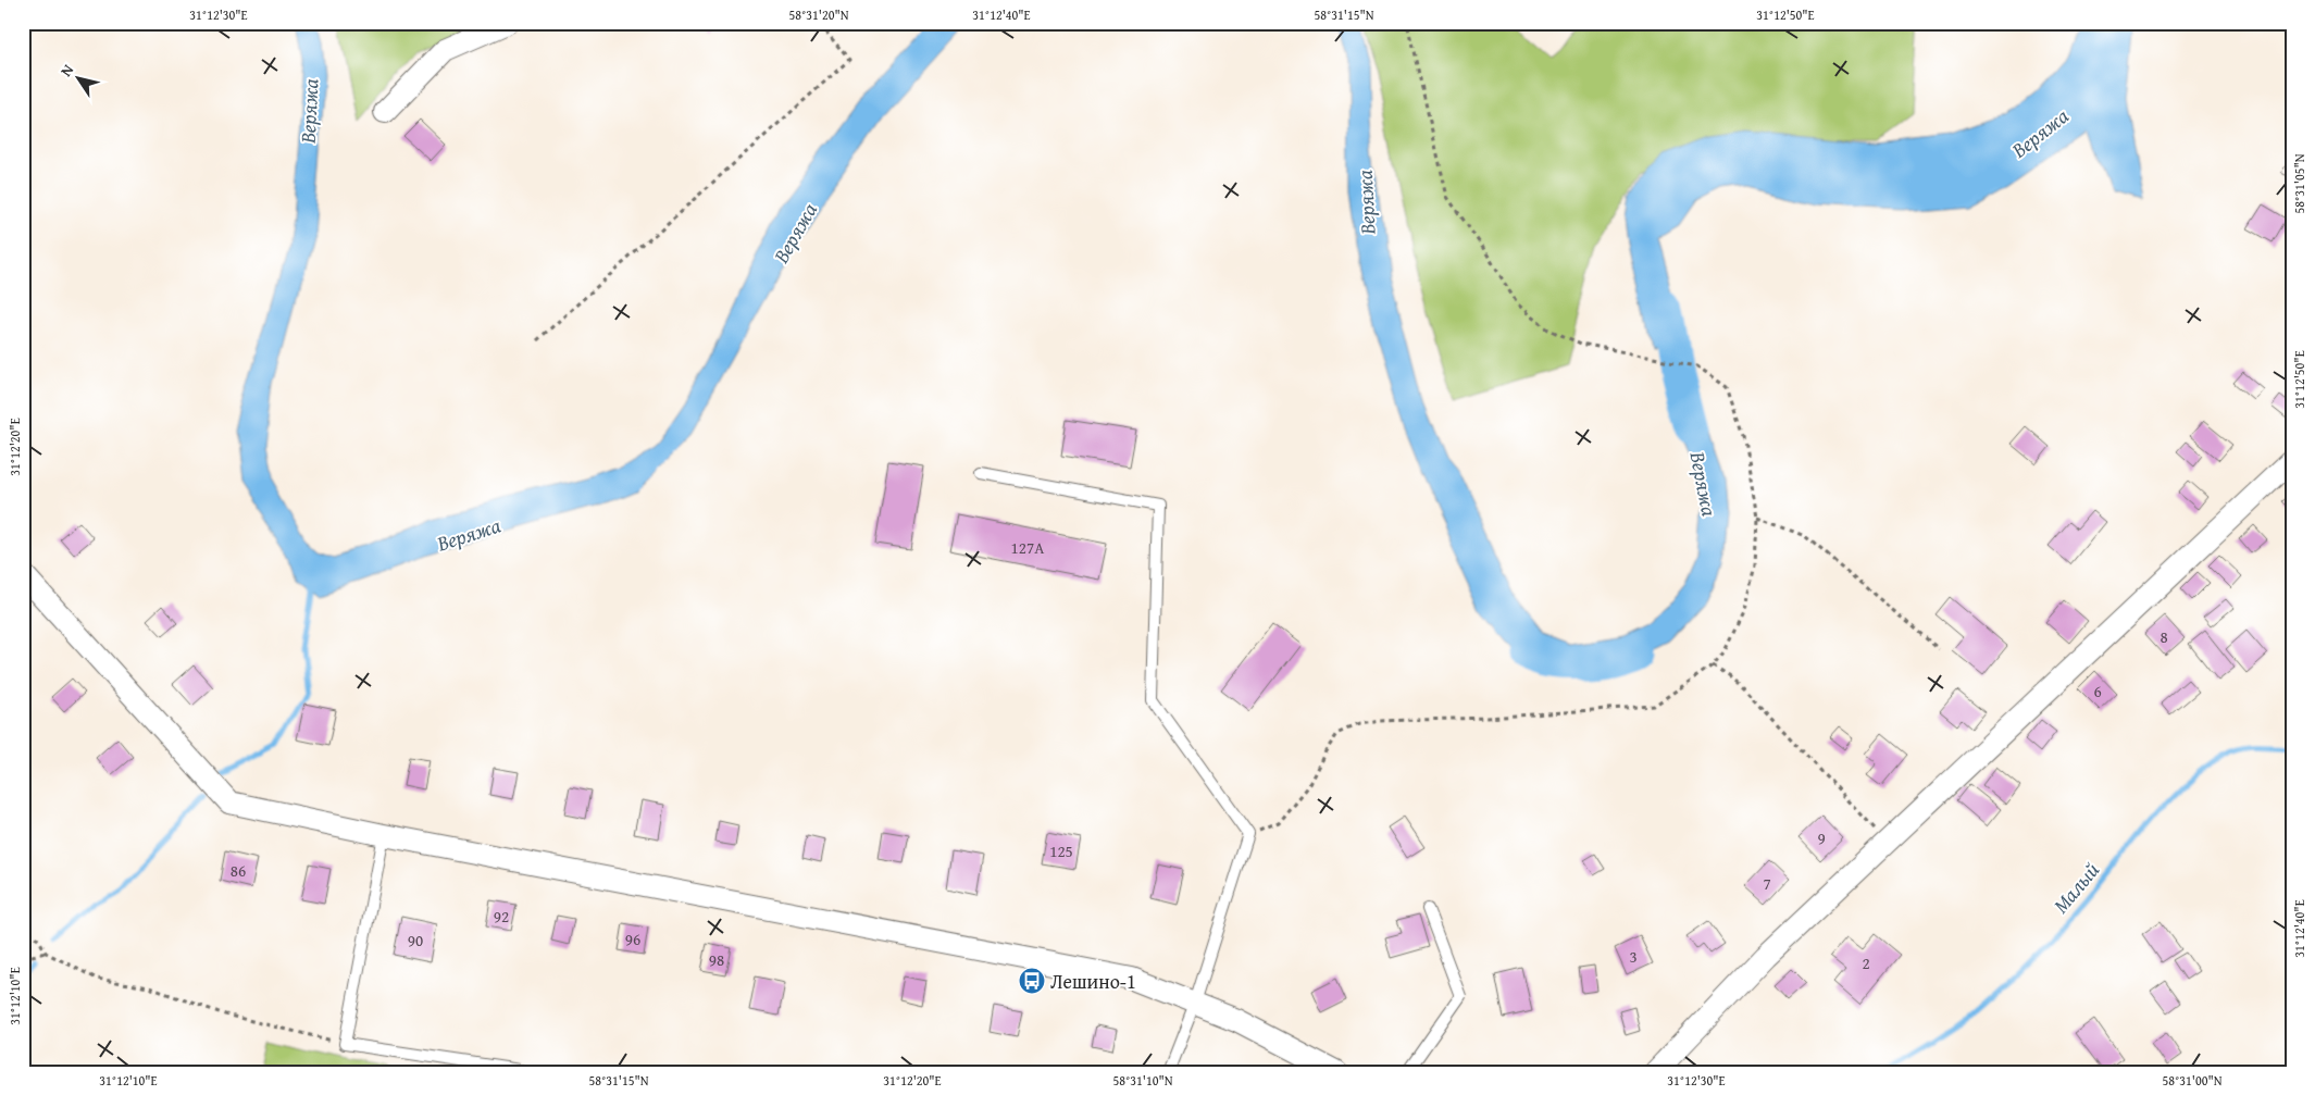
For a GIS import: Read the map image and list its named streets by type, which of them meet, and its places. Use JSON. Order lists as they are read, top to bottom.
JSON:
{
  "water": ["Веряжа", "Малый"],
  "places": {
    "bus stop": ["Лешино-1"]
  },
  "house_numbers": [
    "127А",
    "8",
    "6",
    "9",
    "125",
    "86",
    "7",
    "92",
    "96",
    "90",
    "3",
    "98",
    "2"
  ],
  "north": "top left",
  "coordinates": [
    "31°12'30\"E",
    "58°31'20\"N",
    "31°12'40\"E",
    "58°31'15\"N",
    "31°12'50\"E",
    "58°31'05\"N",
    "31°12'20\"E",
    "31°12'10\"E",
    "58°31'10\"N",
    "58°31'00\"N"
  ]
}
